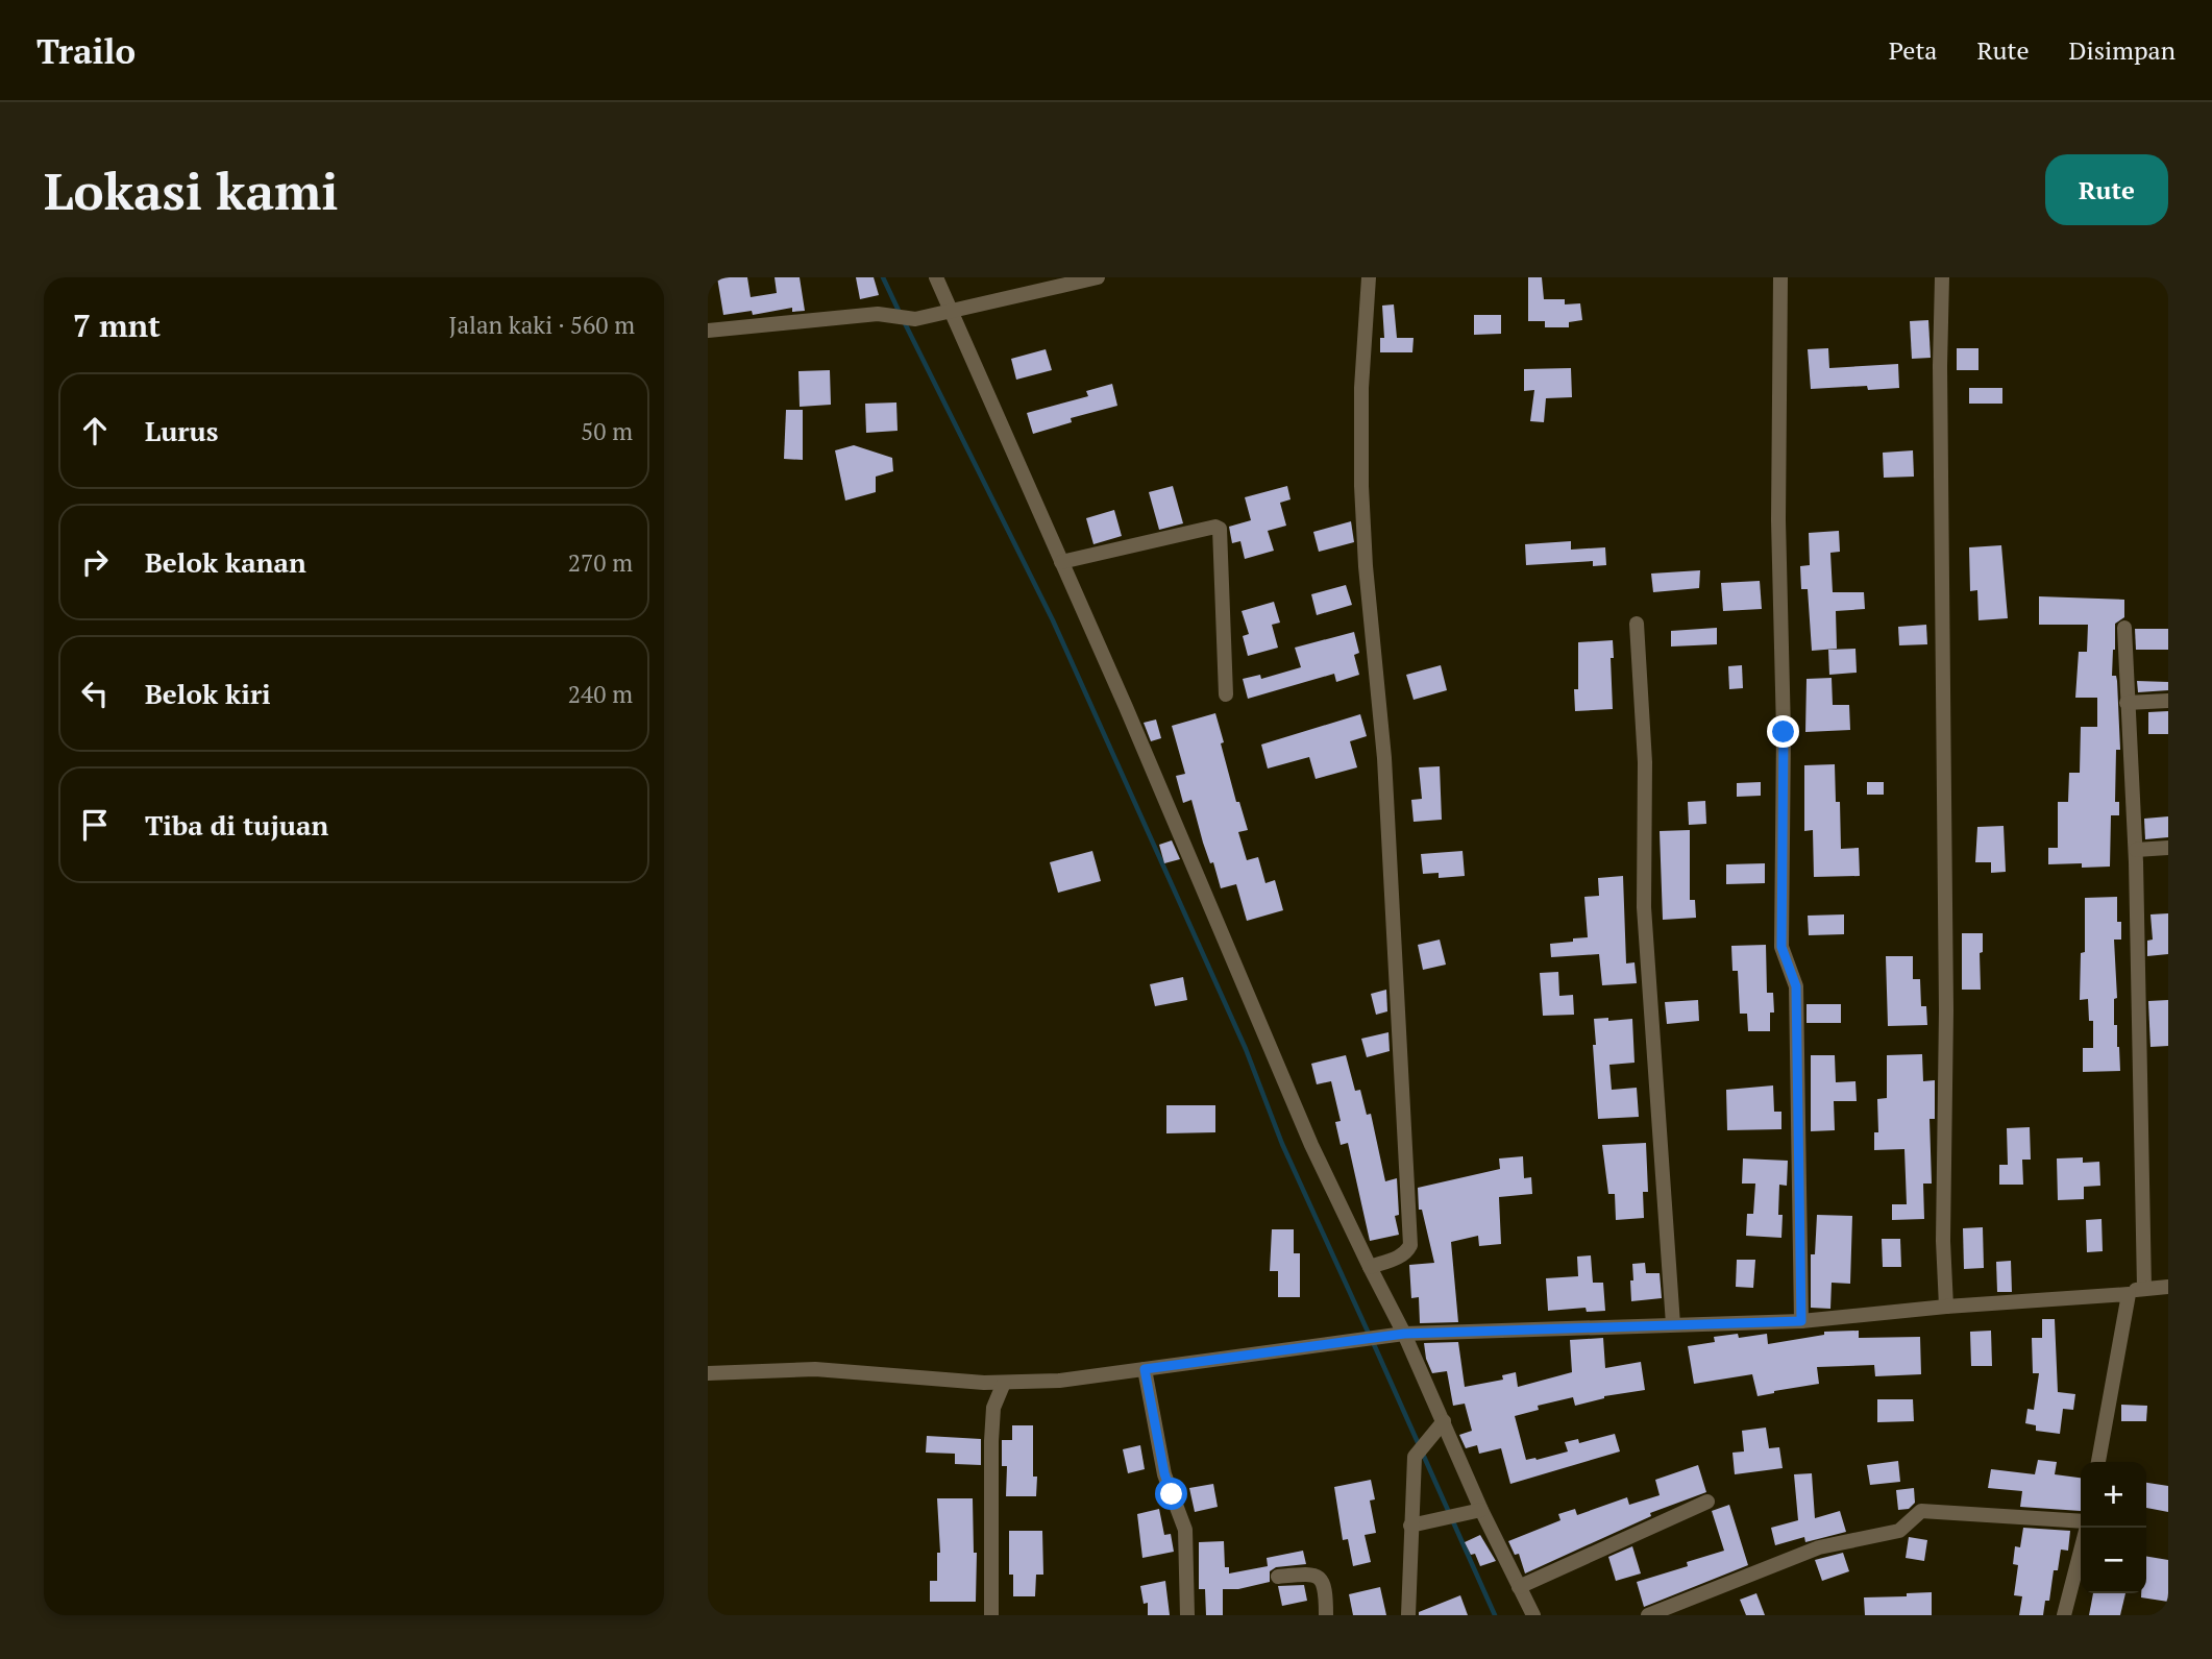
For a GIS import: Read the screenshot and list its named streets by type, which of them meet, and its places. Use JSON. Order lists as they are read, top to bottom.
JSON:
{
  "page": {
    "header": "Trailo",
    "nav": ["Peta", "Rute", "Disimpan"],
    "buttons": "Rute",
    "title": "Lokasi kami",
    "heading": ["7 mnt", "Jalan kaki · 560 m"],
    "list": [
      ["Lurus", "50 m"],
      ["Belok kanan", "270 m"],
      ["Belok kiri", "240 m"],
      "Tiba di tujuan"
    ],
    "map_buttons": ["+", "−"]
  }
}
